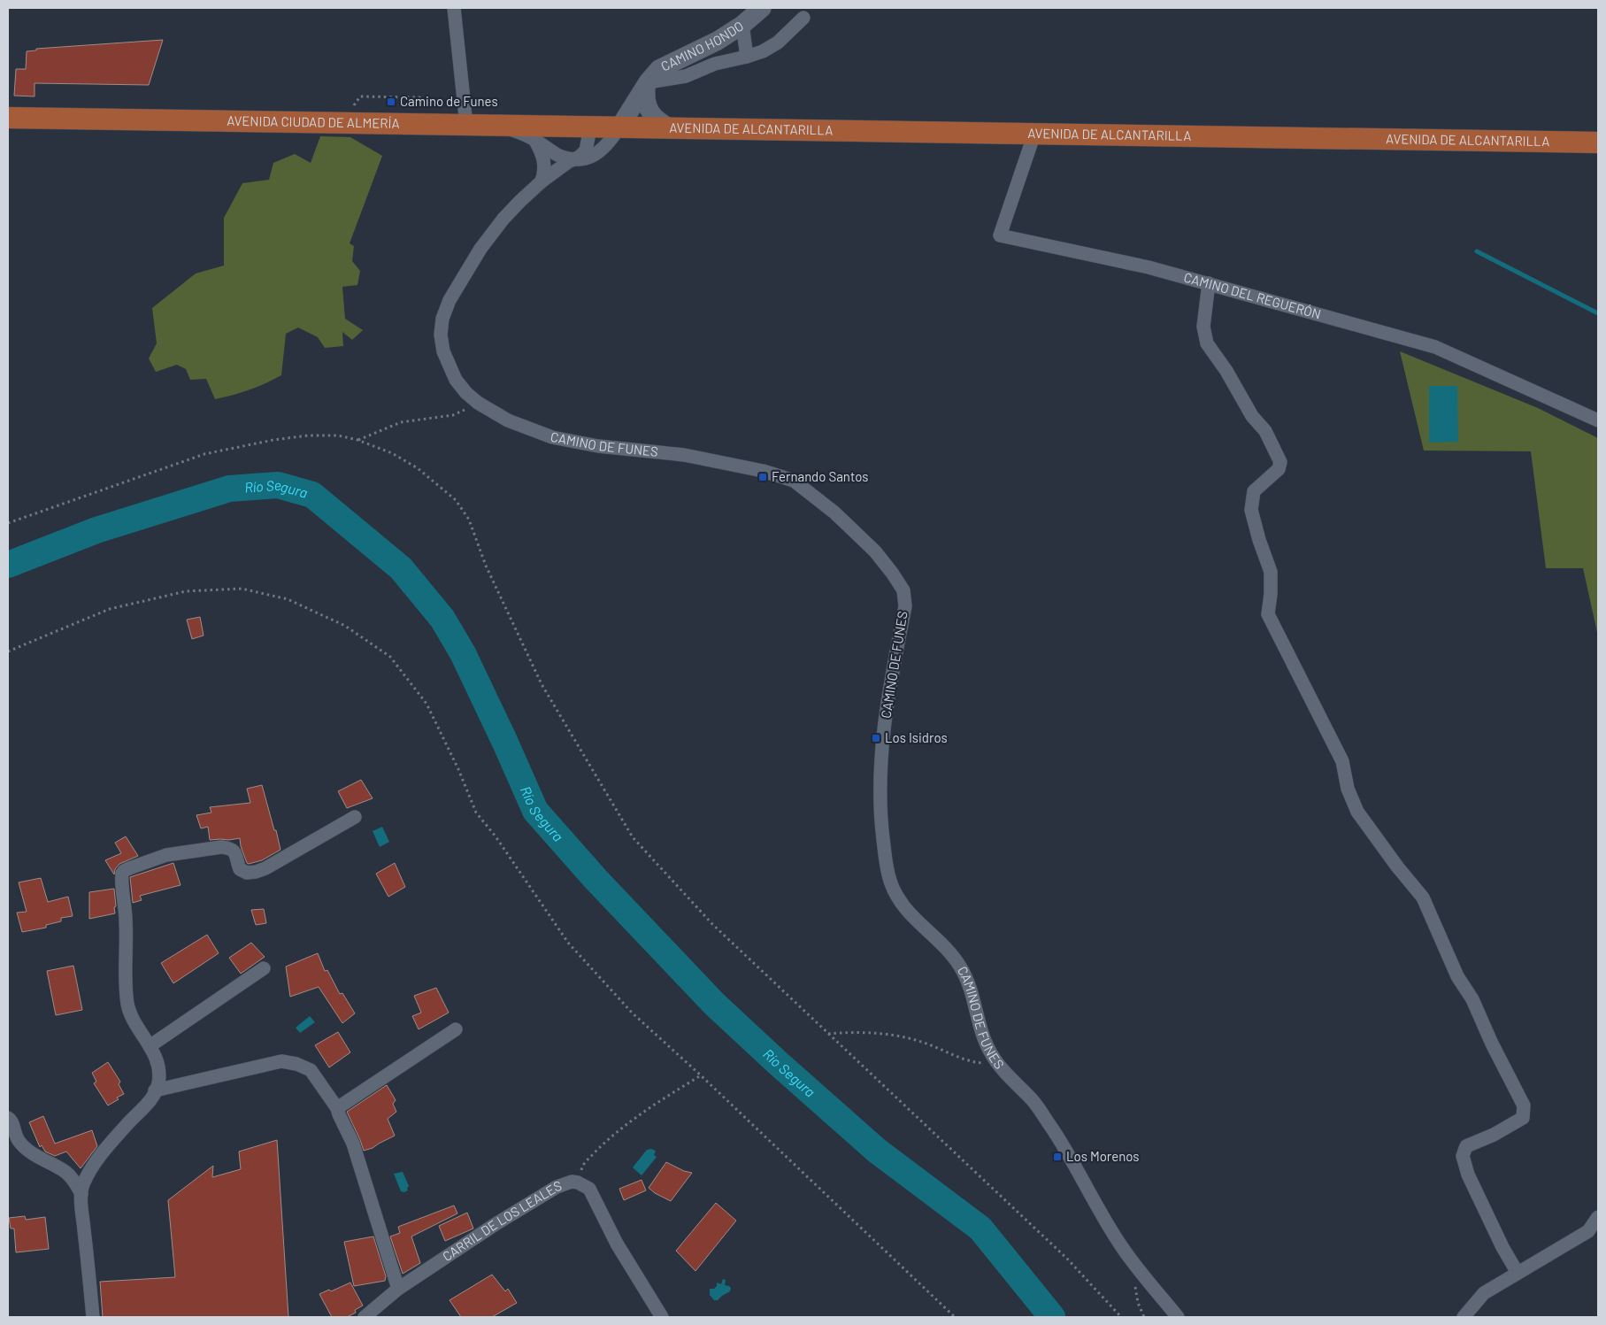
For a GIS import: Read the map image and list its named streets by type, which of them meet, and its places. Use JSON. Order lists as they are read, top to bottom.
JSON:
{
  "streets": {
    "main road": ["CAMINO HONDO", "AVENIDA CIUDAD DE ALMERÍA", "AVENIDA DE ALCANTARILLA"],
    "street": ["CAMINO DEL REGUERÓN", "CAMINO DE FUNES", "CARRIL DE LOS LEALES"]
  },
  "crossings": [
    ["CAMINO HONDO", "AVENIDA CIUDAD DE ALMERÍA"],
    ["CAMINO HONDO", "AVENIDA DE ALCANTARILLA"],
    ["AVENIDA CIUDAD DE ALMERÍA", "AVENIDA DE ALCANTARILLA"],
    ["AVENIDA DE ALCANTARILLA", "CAMINO DEL REGUERÓN"]
  ],
  "water": ["Río Segura"],
  "places": {
    "transit": [
      "Camino de Funes",
      "Fernando Santos",
      "Los Isidros",
      "Los Morenos"
    ]
  }
}
